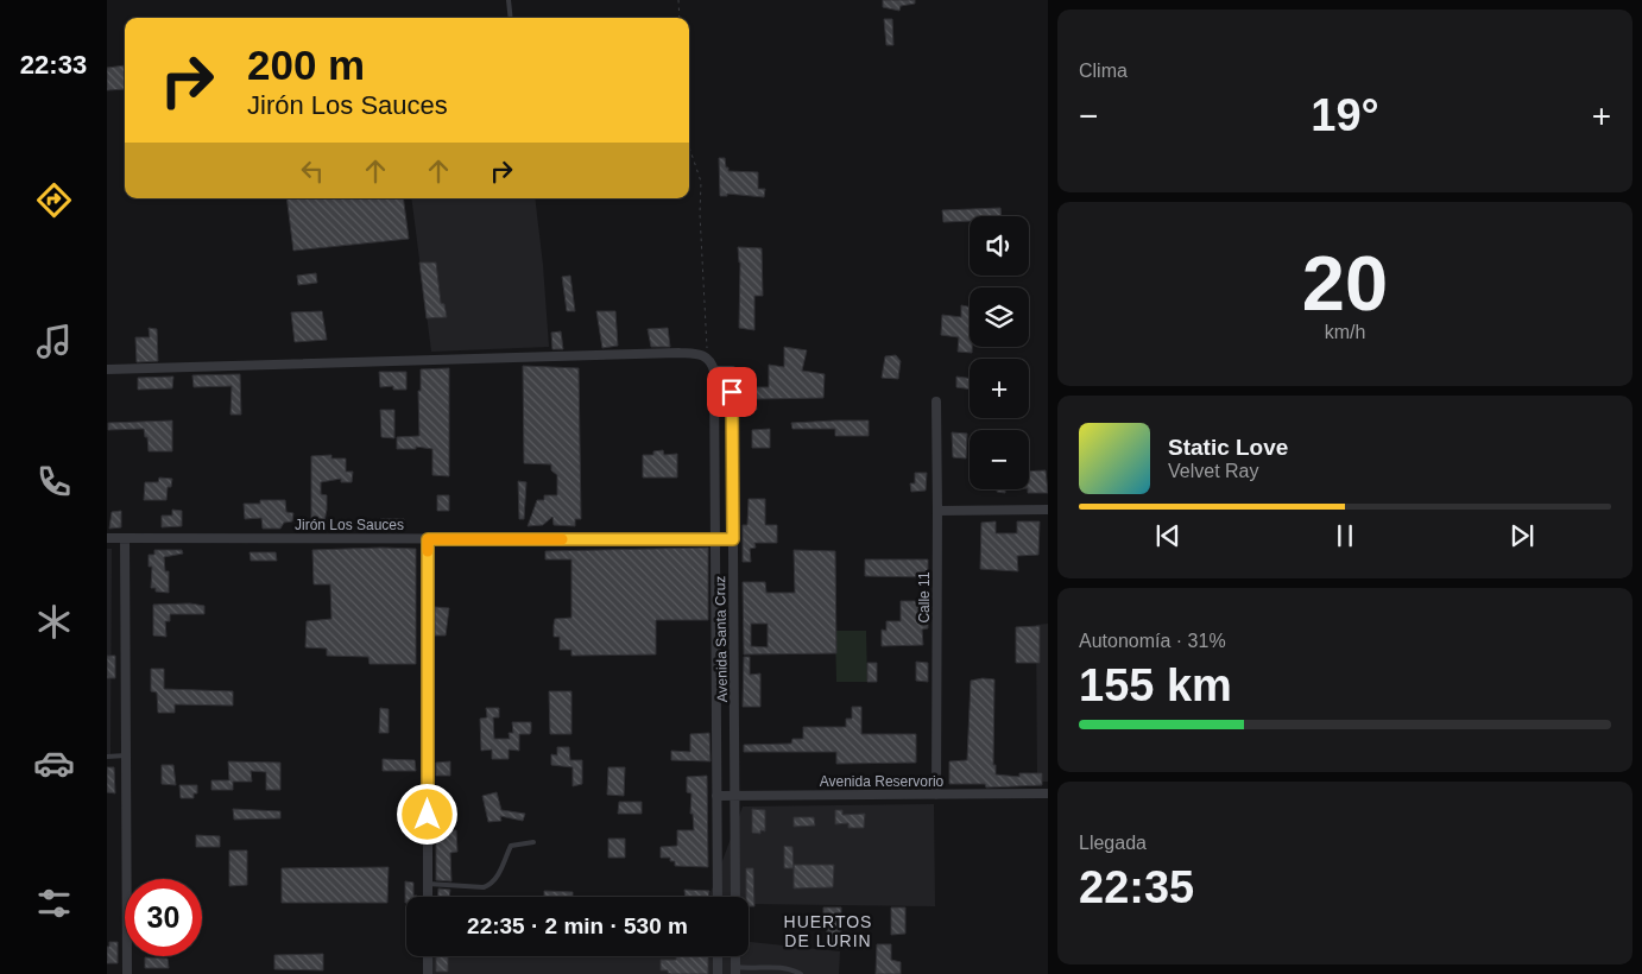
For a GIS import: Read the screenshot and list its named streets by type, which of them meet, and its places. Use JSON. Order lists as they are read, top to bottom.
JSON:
{
  "streets": {
    "street": [
      "Jirón Los Sauces",
      "Calle 11",
      "Avenida Santa Cruz",
      "Avenida Reservorio"
    ]
  },
  "crossings": [
    ["Jirón Los Sauces", "Avenida Santa Cruz"],
    ["Calle 11", "Avenida Reservorio"],
    ["Avenida Santa Cruz", "Avenida Reservorio"]
  ],
  "districts": ["HUERTOS DE LURIN"],
  "page": {
    "tabs": "22:33",
    "tile": [
      "Clima",
      ["20", "km/h"],
      ["Autonomía · 31%", "155 km"],
      ["Llegada", "22:35"]
    ],
    "turn": ["200 m", "Jirón Los Sauces"],
    "heat": ["−", "19°", "+"],
    "map_buttons": ["+", "−"],
    "song": ["Static Love", "Velvet Ray"],
    "limit": "30",
    "trip": "22:35 · 2 min · 530 m"
  }
}
